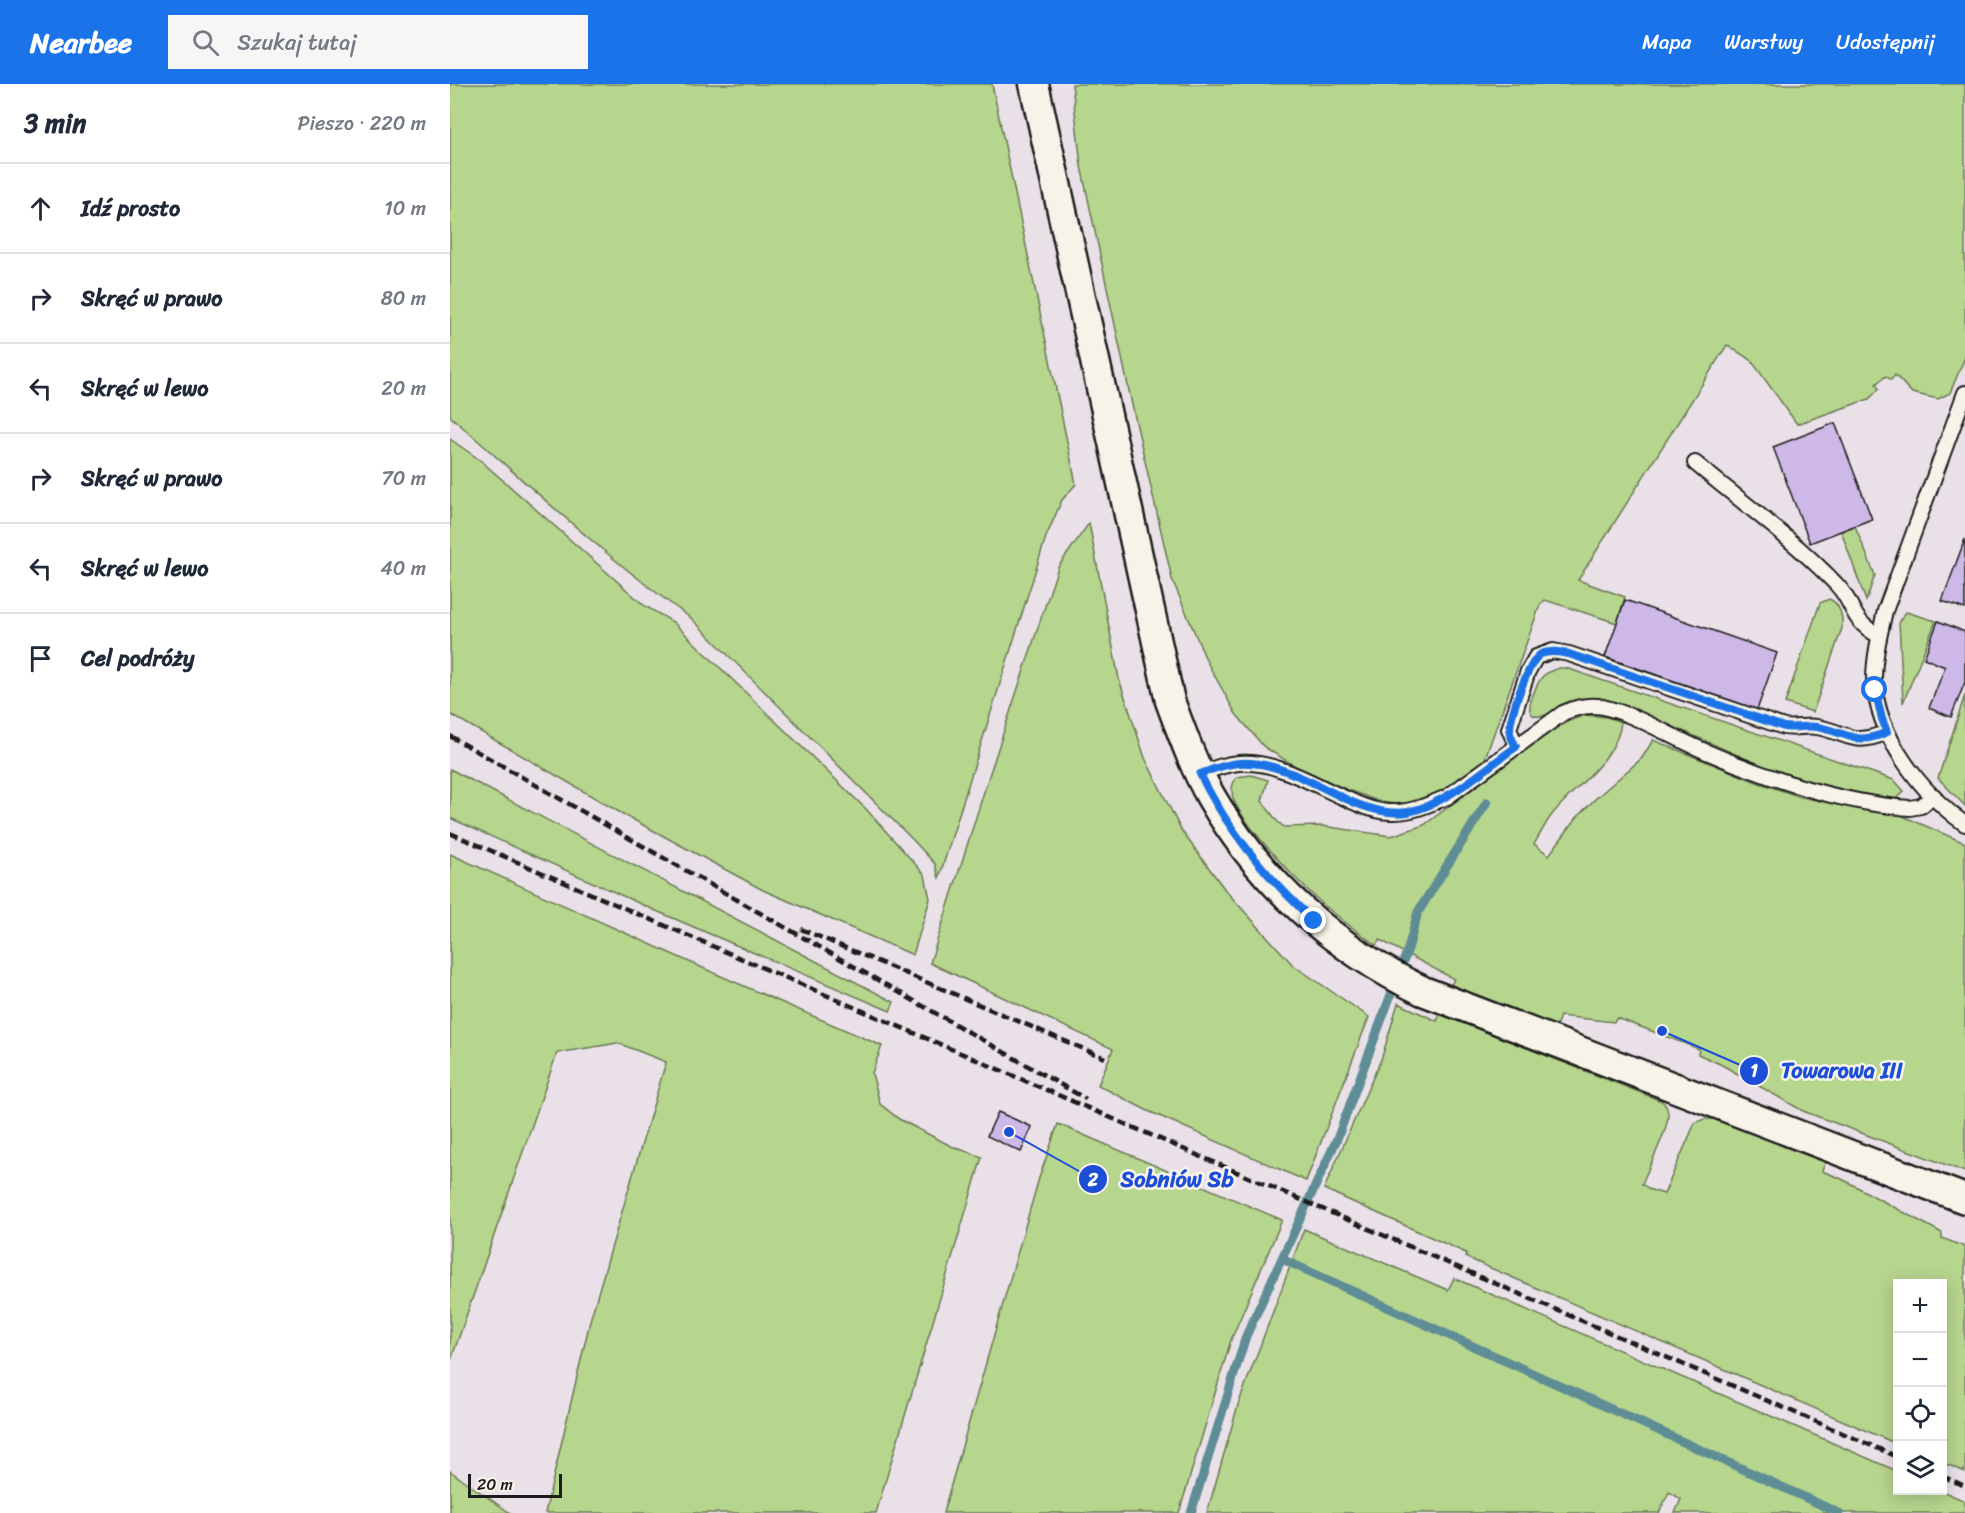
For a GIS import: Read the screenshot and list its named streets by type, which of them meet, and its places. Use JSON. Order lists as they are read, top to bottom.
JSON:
{
  "places": ["Towarowa III", "Sobniów Sb"],
  "scale_bar": "20 m",
  "page": {
    "header": "Nearbee",
    "search": "Szukaj tutaj",
    "nav": ["Mapa", "Warstwy", "Udostępnij"],
    "heading": ["3 min", "Pieszo · 220 m"],
    "list": [
      ["Idź prosto", "10 m"],
      ["Skręć w prawo", "80 m"],
      ["Skręć w lewo", "20 m"],
      ["Skręć w prawo", "70 m"],
      ["Skręć w lewo", "40 m"],
      "Cel podróży"
    ],
    "map_buttons": ["+", "−"],
    "scale": "20 m"
  }
}
